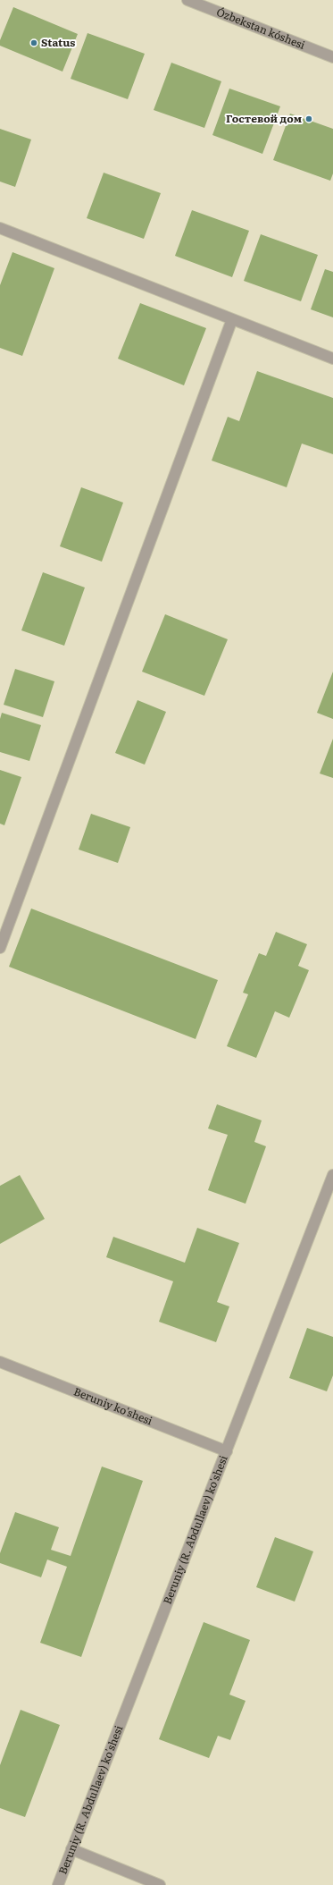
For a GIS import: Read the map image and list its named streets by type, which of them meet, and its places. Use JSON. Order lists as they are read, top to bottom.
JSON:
{
  "streets": {
    "street": ["Ózbekstan kóshesi", "Beruniy ko'shesi", "Beruniy (R. Abdullaev) ko'shesi"]
  },
  "crossings": [
    ["Beruniy ko'shesi", "Beruniy (R. Abdullaev) ko'shesi"]
  ],
  "places": ["Status", "Гостевой дом"]
}
